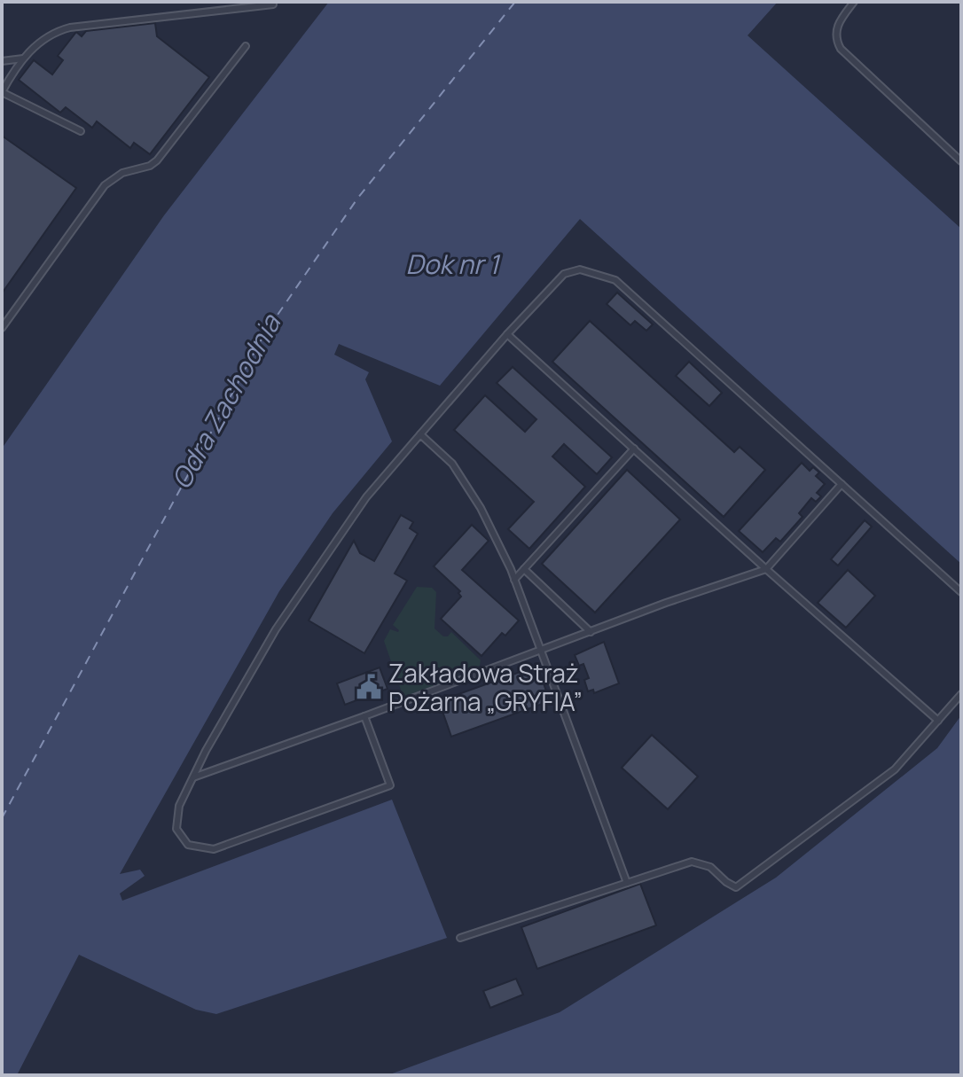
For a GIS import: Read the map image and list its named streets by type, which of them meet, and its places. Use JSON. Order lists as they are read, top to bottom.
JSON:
{
  "water": ["Dok nr 1", "Odra Zachodnia"],
  "places": {
    "public building": ["Zakładowa Straż Pożarna „GRYFIA”"]
  }
}
